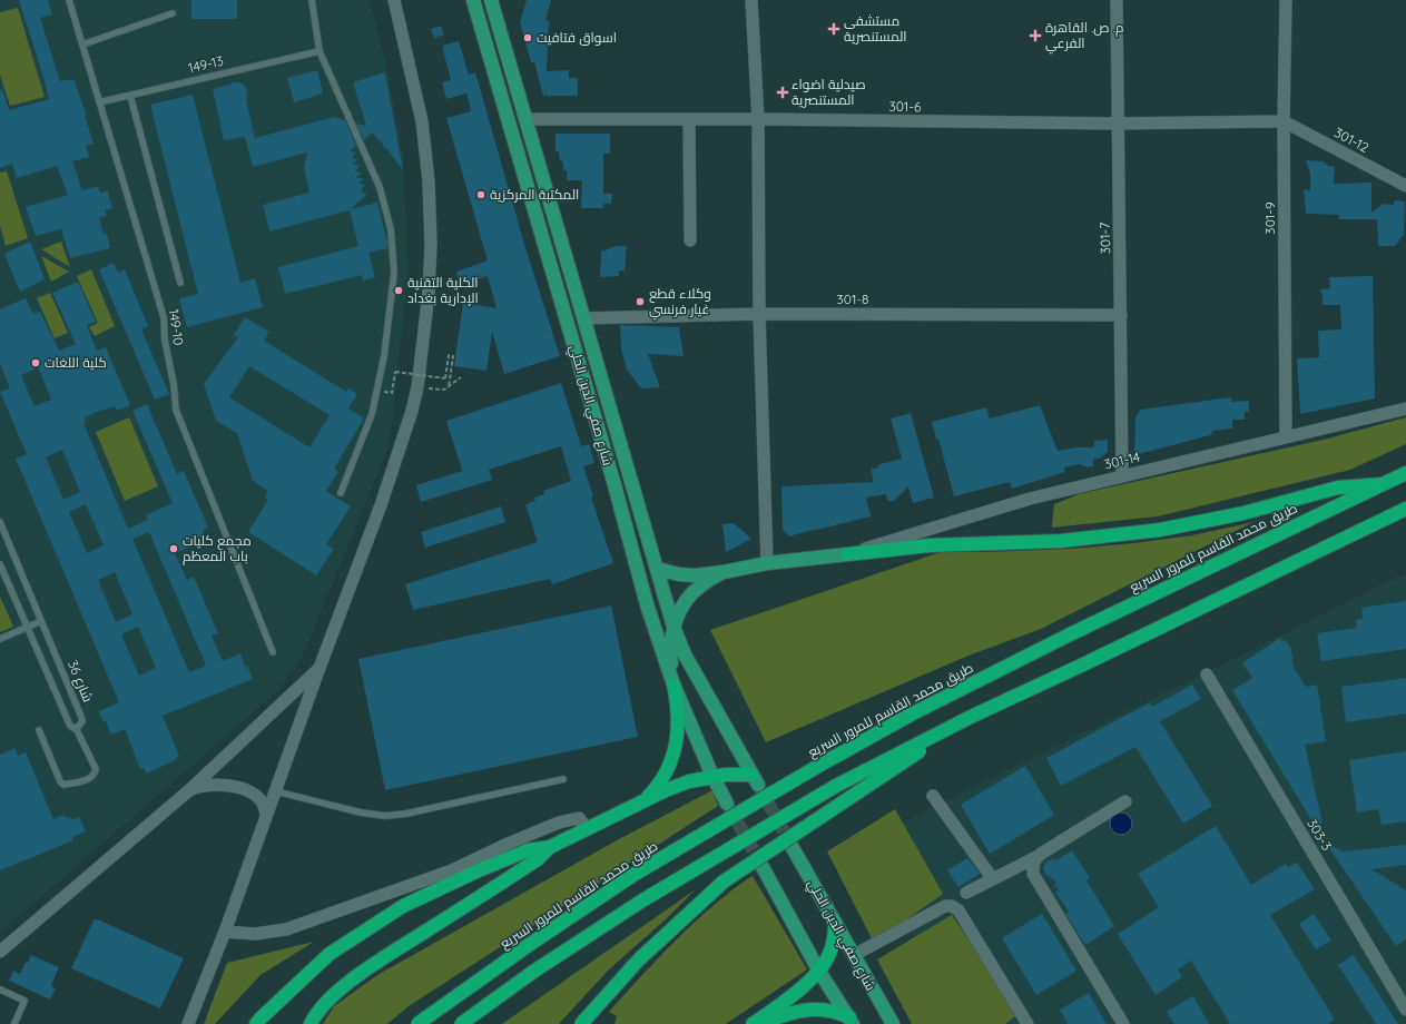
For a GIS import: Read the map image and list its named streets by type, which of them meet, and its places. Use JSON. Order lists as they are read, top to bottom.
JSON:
{
  "streets": {
    "highway": ["طريق محمد القاسم للمرور السريع"],
    "main road": ["شارع صفي الدين الحلي"],
    "street": [
      "301-6",
      "301-12",
      "301-9",
      "301-7",
      "301-8",
      "301-14",
      "303-3"
    ],
    "lane": ["149-13", "149-10", "شارع 36"]
  },
  "crossings": [
    ["149-13", "149-10"],
    ["301-6", "301-12"],
    ["301-6", "301-9"],
    ["301-6", "301-7"],
    ["301-6", "شارع صفي الدين الحلي"],
    ["301-12", "301-9"],
    ["301-9", "301-14"],
    ["301-7", "301-8"],
    ["301-7", "301-14"],
    ["301-8", "شارع صفي الدين الحلي"]
  ],
  "places": {
    "health": ["مستشفى المستنصرية", "م. ص. القاهرة الفرعي", "صيدلية اضواء المستنصرية"],
    "other": [
      "اسواق فتافيت",
      "المكتبة المركزية",
      "الكلية التقنية الإدارية بغداد",
      "وكلاء قطع غيار فرنسي",
      "كلية اللغات",
      "مجمع كليات باب المعظم"
    ]
  }
}
